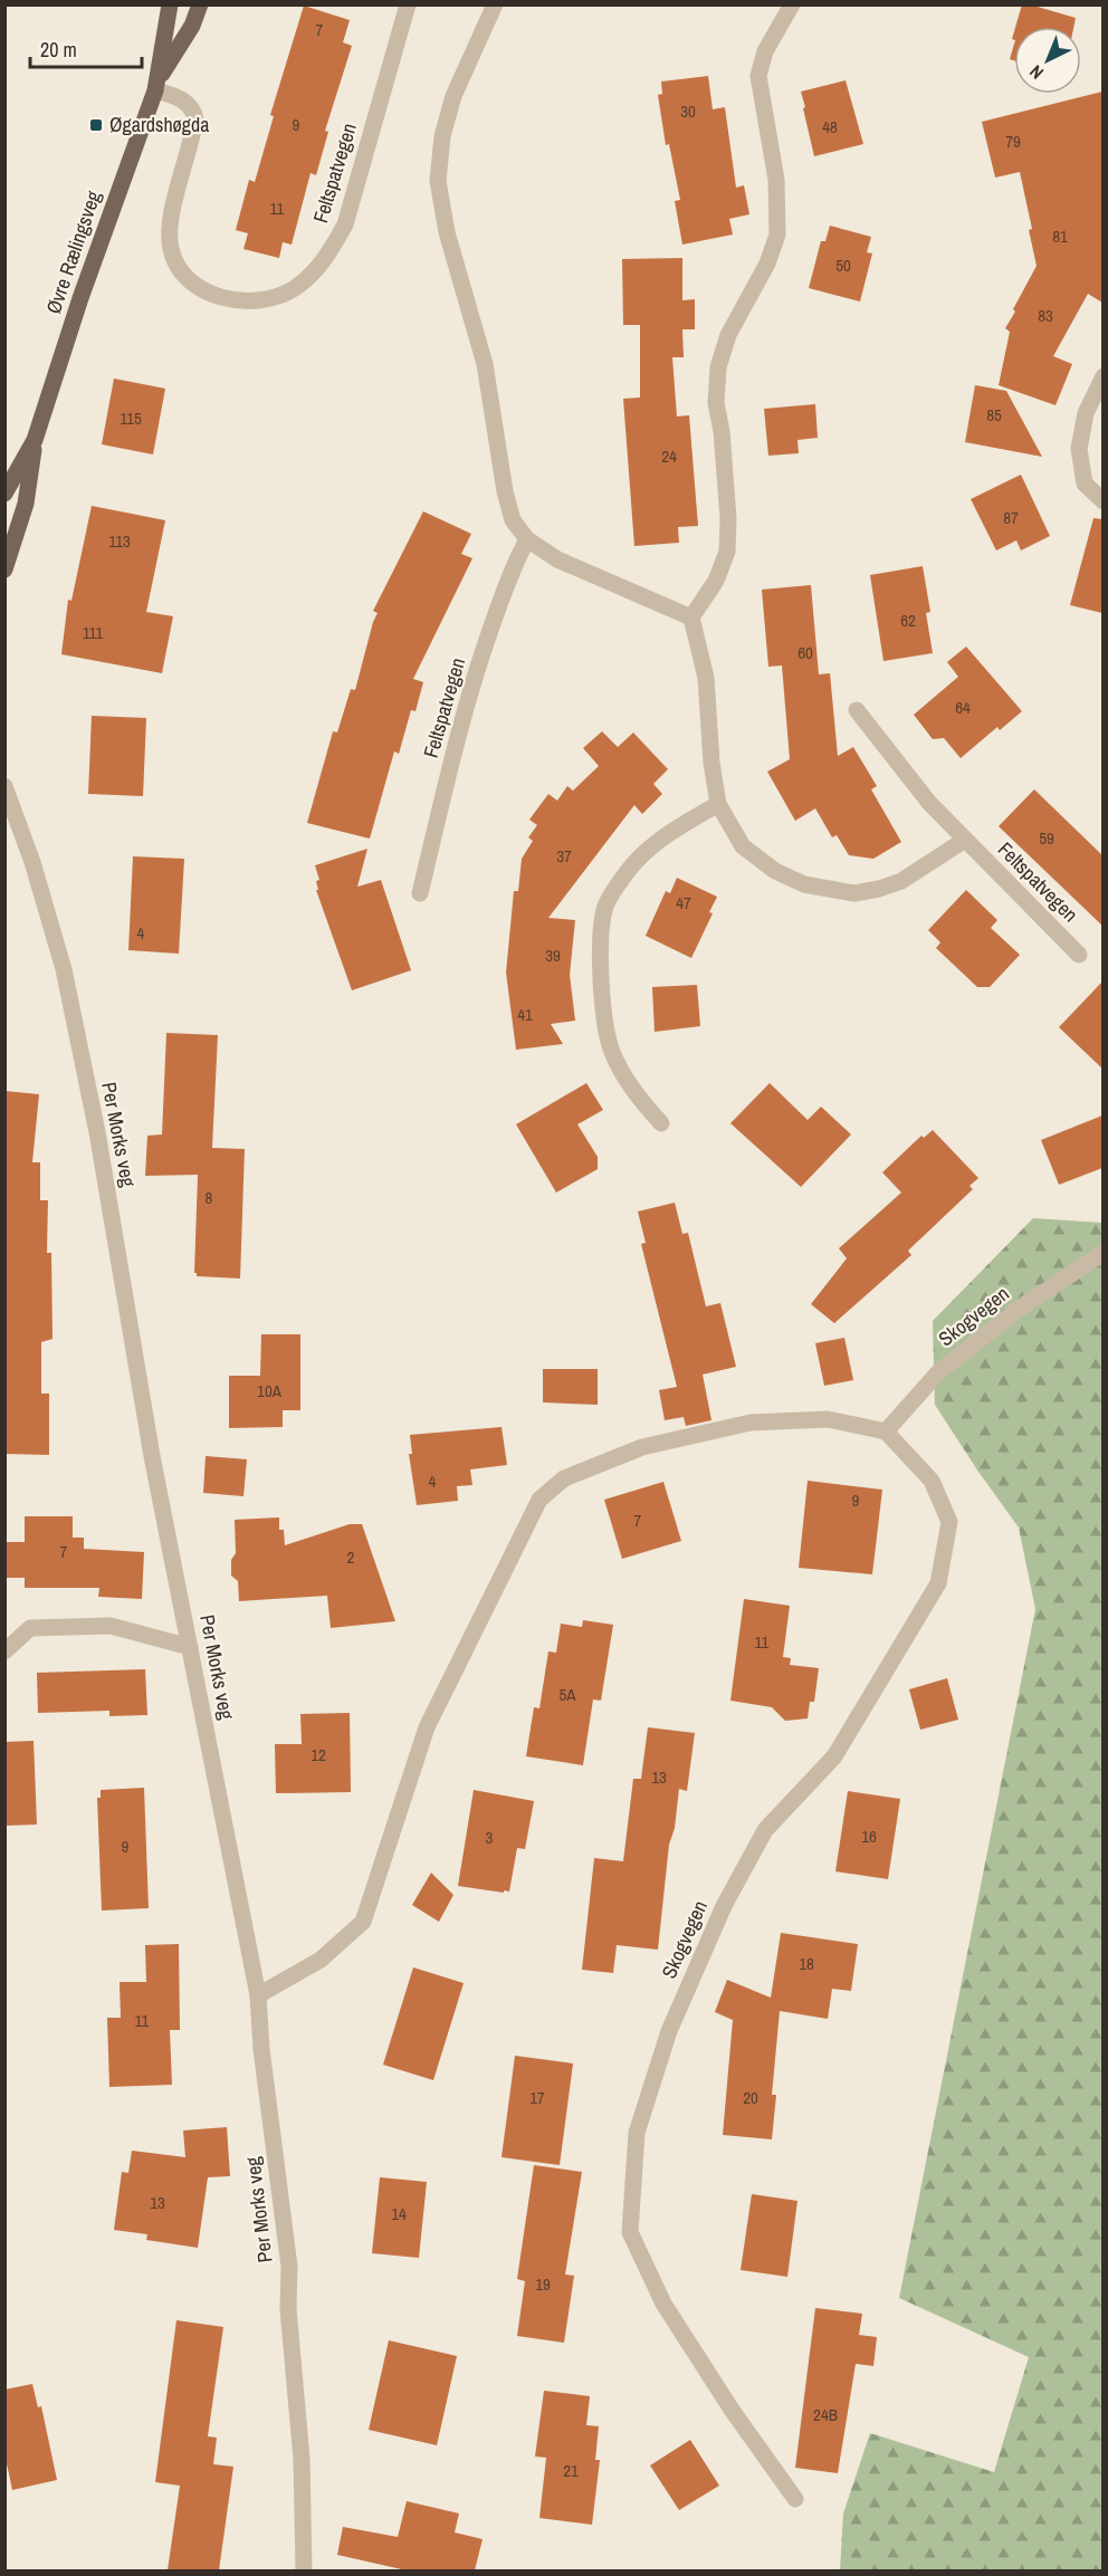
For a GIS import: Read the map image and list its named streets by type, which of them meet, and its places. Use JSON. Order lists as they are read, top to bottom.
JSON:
{
  "streets": {
    "main road": ["Øvre Rælingsveg"],
    "street": ["Feltspatvegen", "Per Morks veg", "Skogvegen"]
  },
  "crossings": [
    ["Feltspatvegen", "Øvre Rælingsveg"]
  ],
  "places": {
    "transit": ["Øgardshøgda"]
  },
  "house_numbers": [
    "7",
    "30",
    "9",
    "48",
    "79",
    "11",
    "81",
    "50",
    "83",
    "85",
    "115",
    "24",
    "87",
    "113",
    "62",
    "111",
    "60",
    "64",
    "59",
    "37",
    "47",
    "4",
    "39",
    "41",
    "8",
    "10A",
    "4",
    "9",
    "7",
    "7",
    "2",
    "11",
    "5A",
    "12",
    "13",
    "16",
    "3",
    "9",
    "18",
    "11",
    "17",
    "20",
    "13",
    "14",
    "19",
    "24B",
    "21"
  ],
  "scale_bar": "20 m",
  "north": "bottom left"
}
